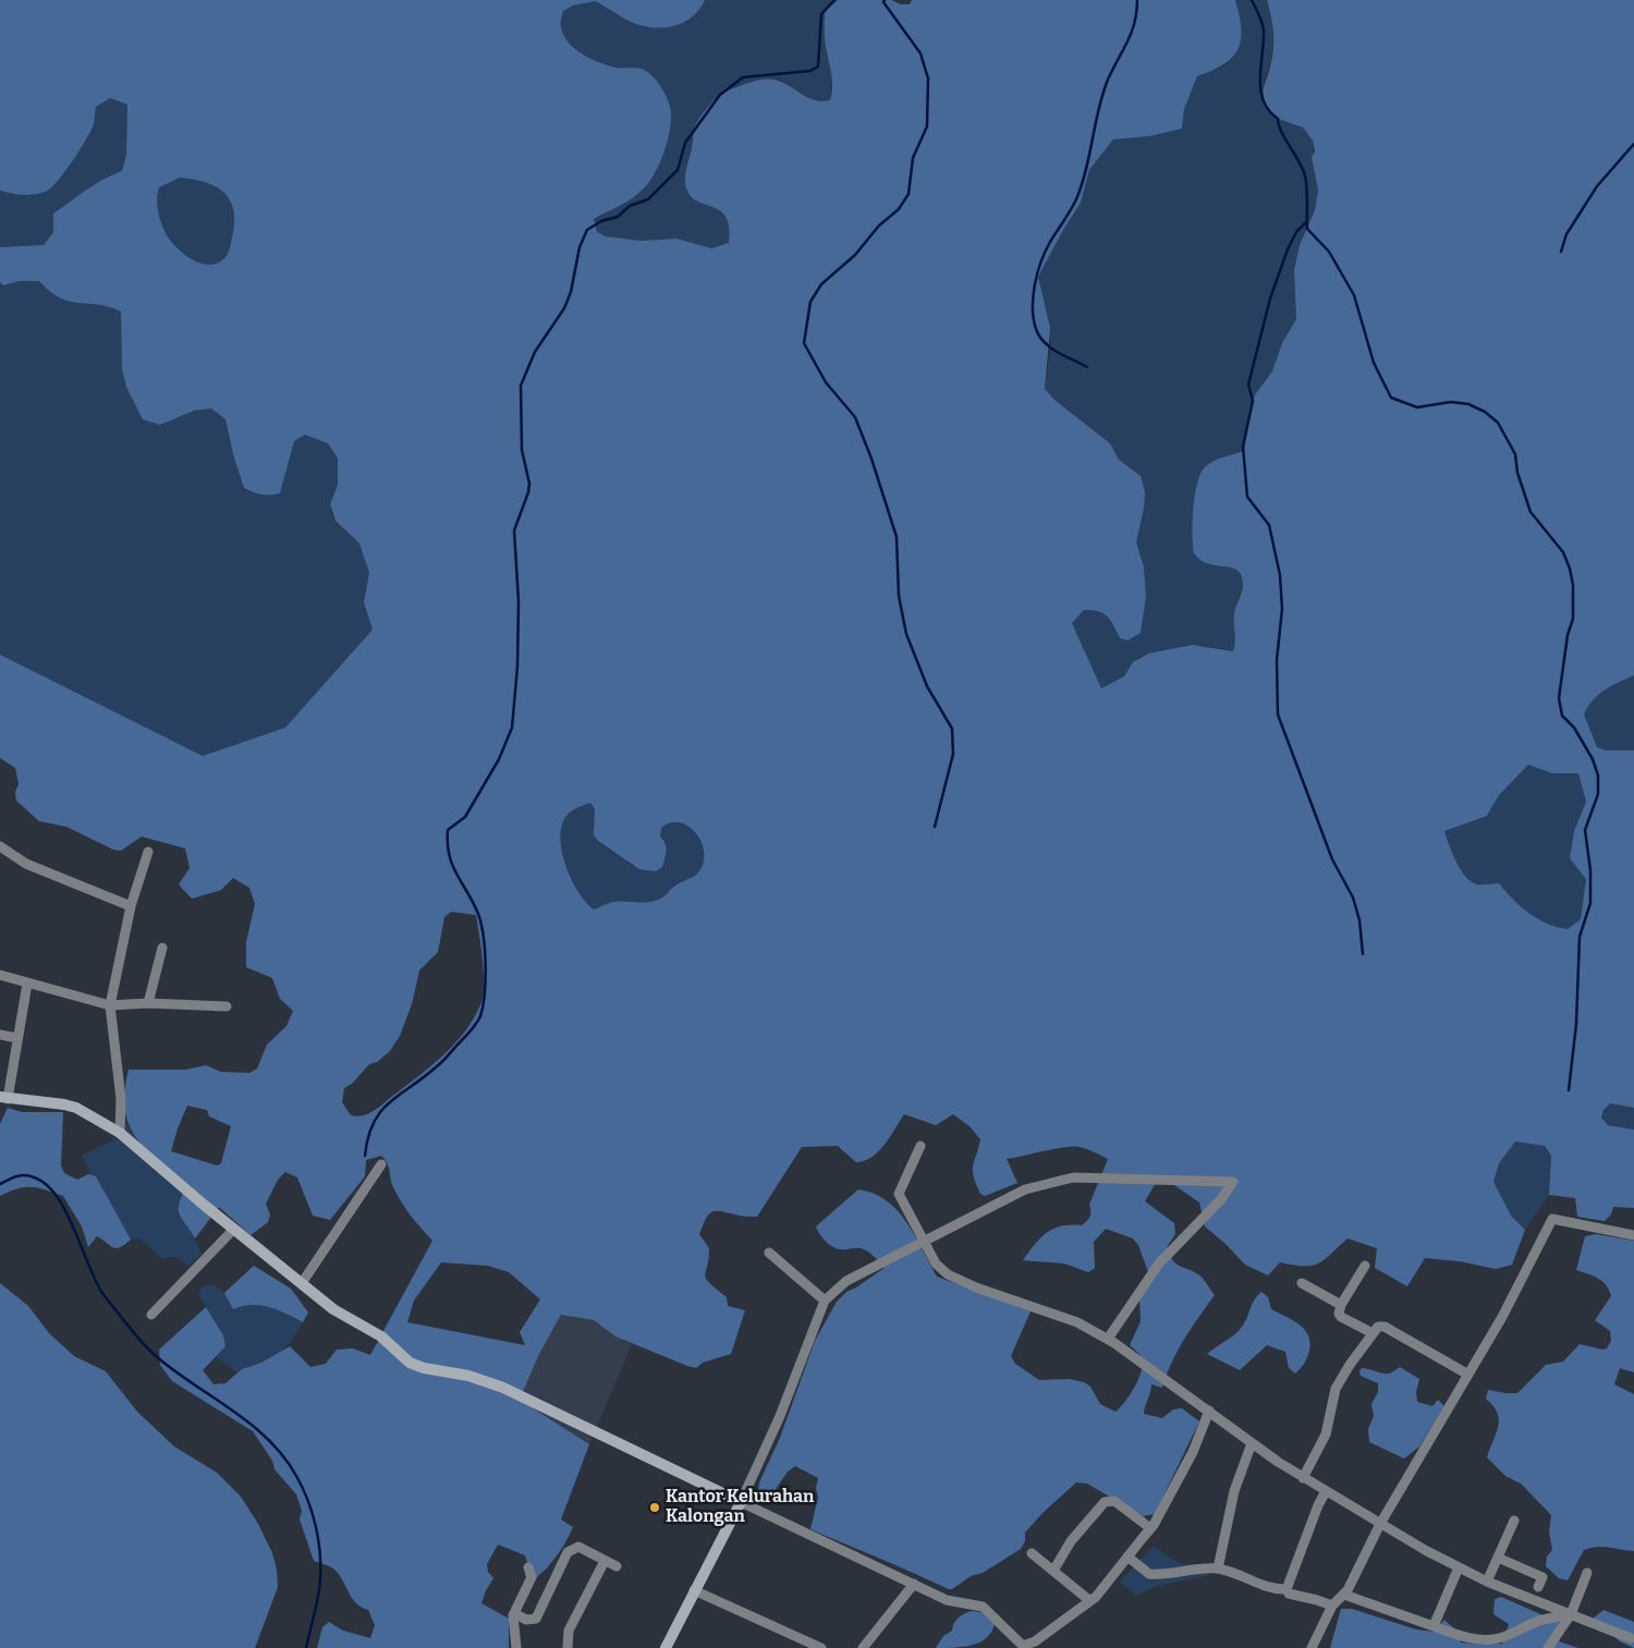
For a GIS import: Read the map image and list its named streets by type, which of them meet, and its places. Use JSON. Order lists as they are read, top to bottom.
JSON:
{
  "places": ["Kantor Kelurahan Kalongan"]
}
